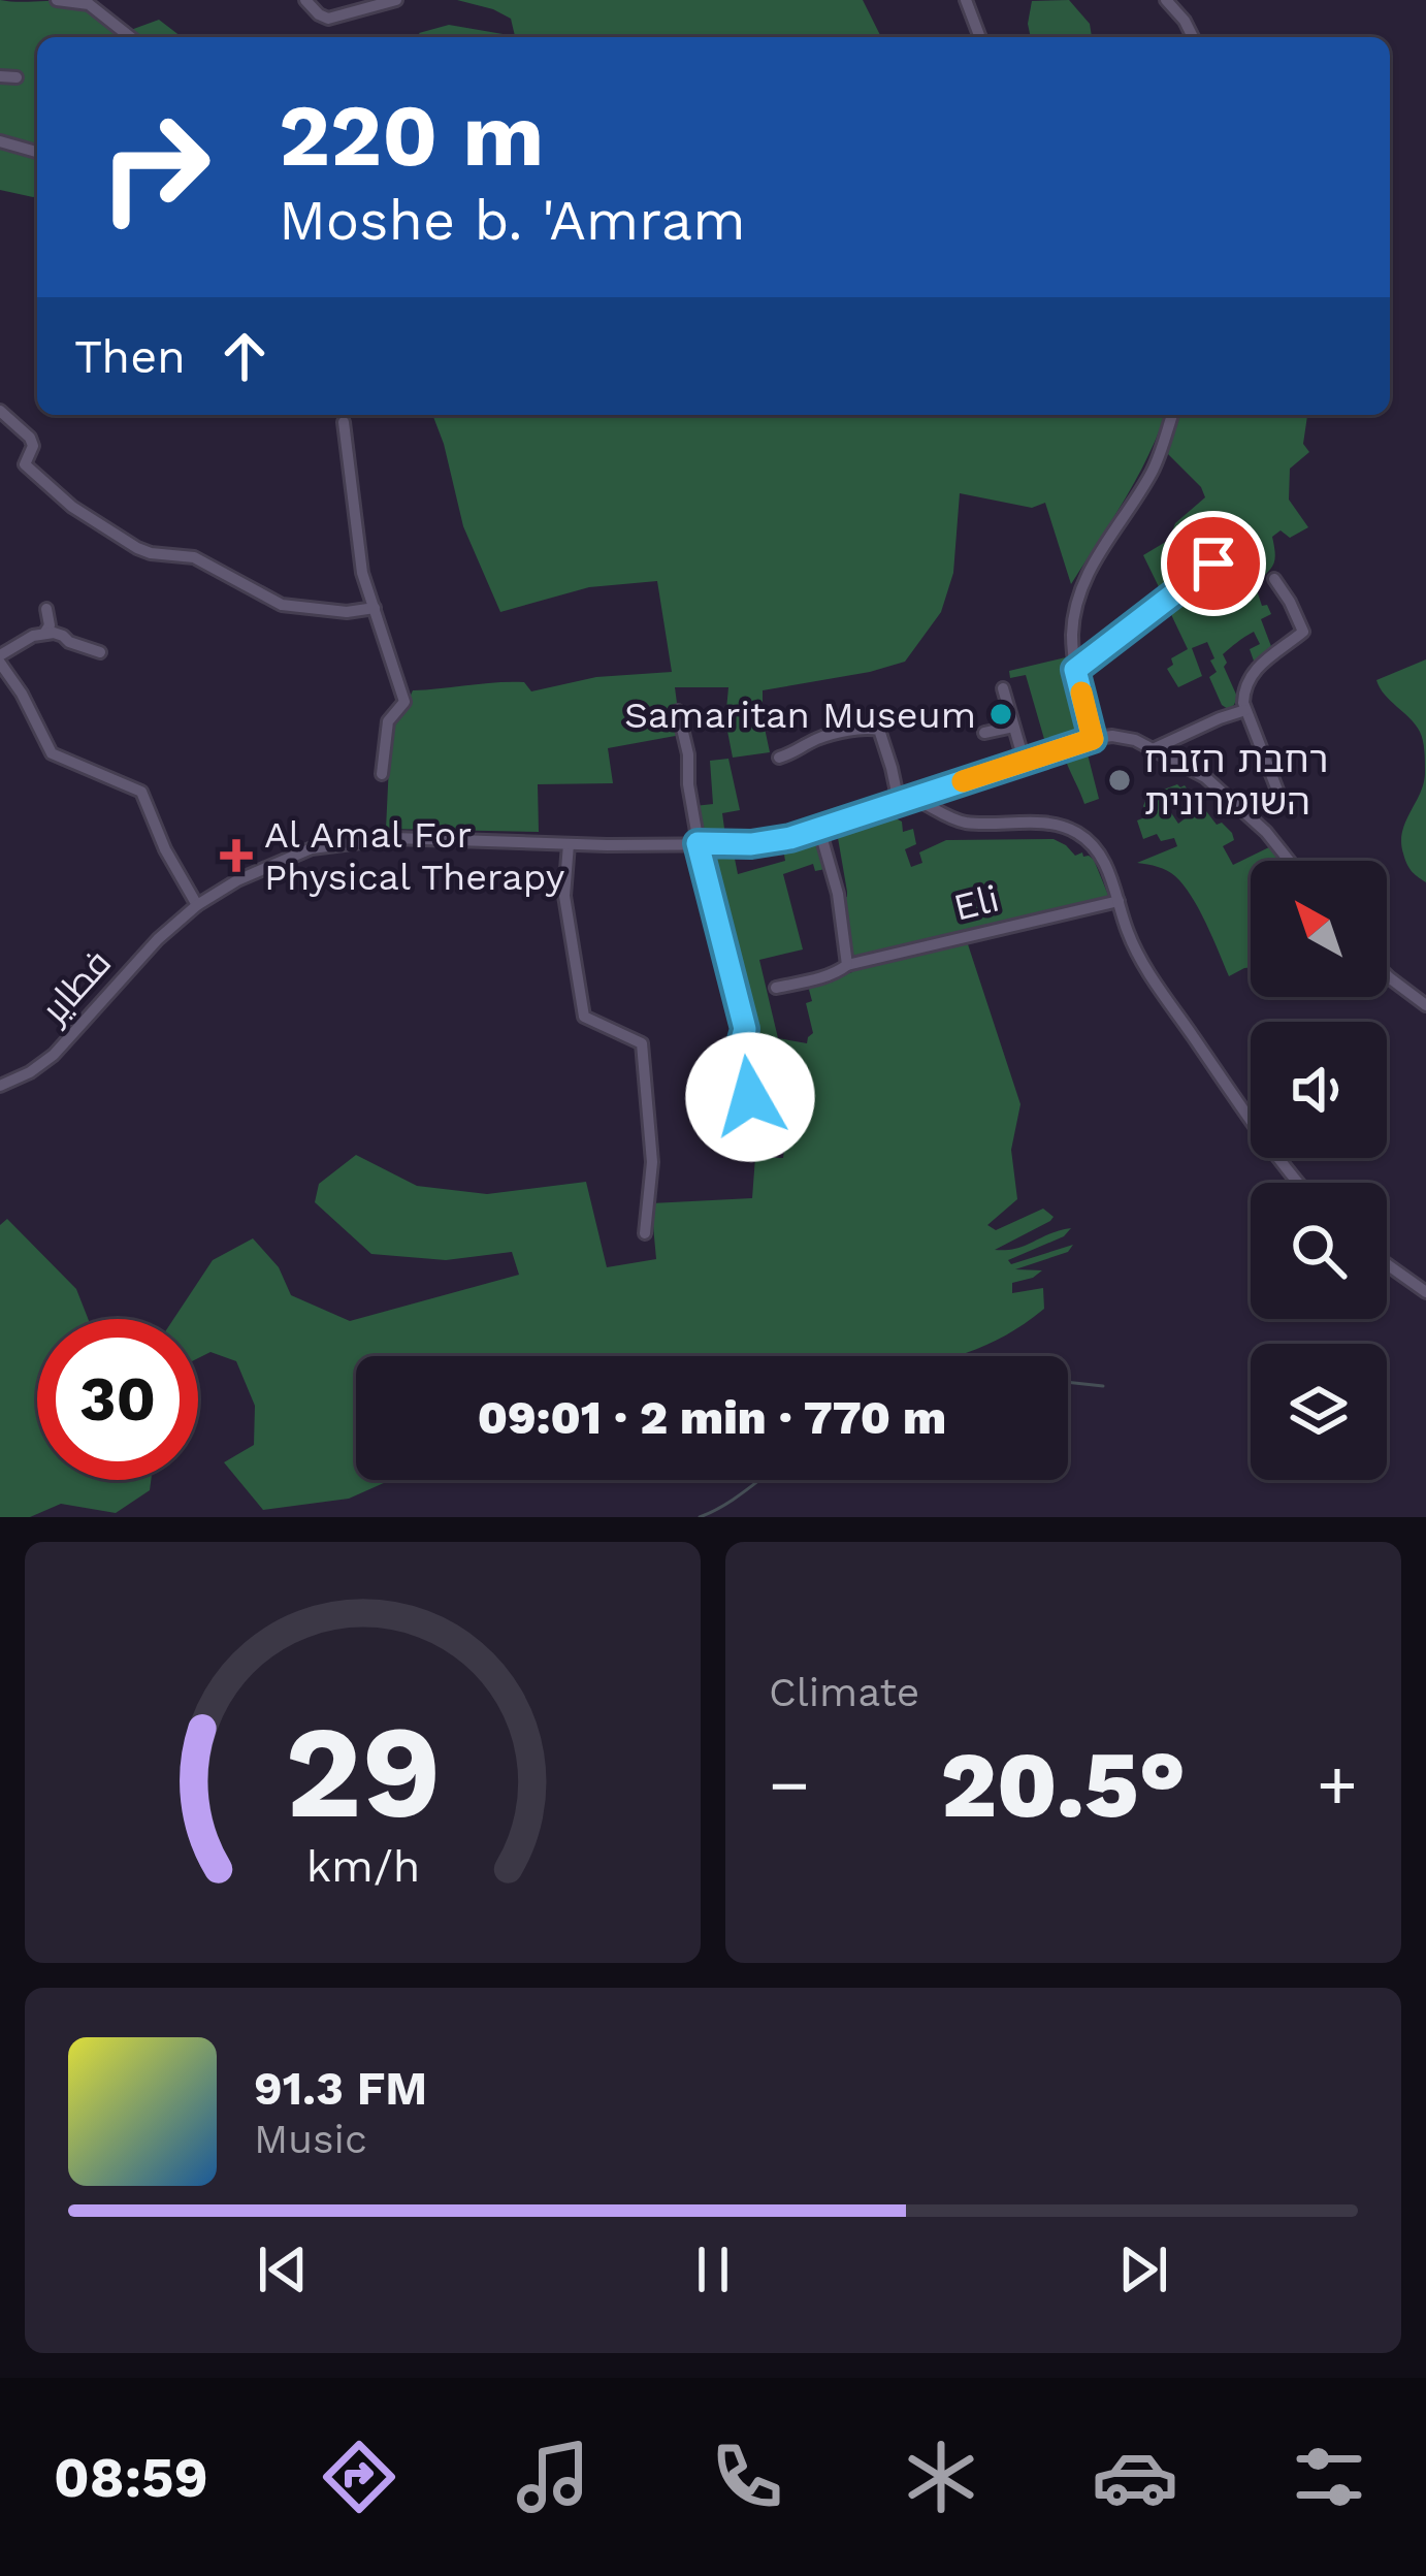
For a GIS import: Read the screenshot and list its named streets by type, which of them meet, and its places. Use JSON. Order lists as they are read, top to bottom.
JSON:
{
  "streets": {
    "street": ["Eli", "فطاير"]
  },
  "places": {
    "other": ["Samaritan Museum", "רחבת הזבח השומרונית"],
    "health": ["Al Amal For Physical Therapy"]
  },
  "north": "top left",
  "page": {
    "turn": ["220 m", "Moshe b. 'Amram"],
    "then": "Then",
    "limit": "30",
    "trip": "09:01 · 2 min · 770 m",
    "tile": "Climate",
    "heat": ["−", "20.5°", "+"],
    "song": ["91.3 FM", "Music"],
    "tabs": "08:59",
    "gauge": ["29", "km/h"]
  }
}
